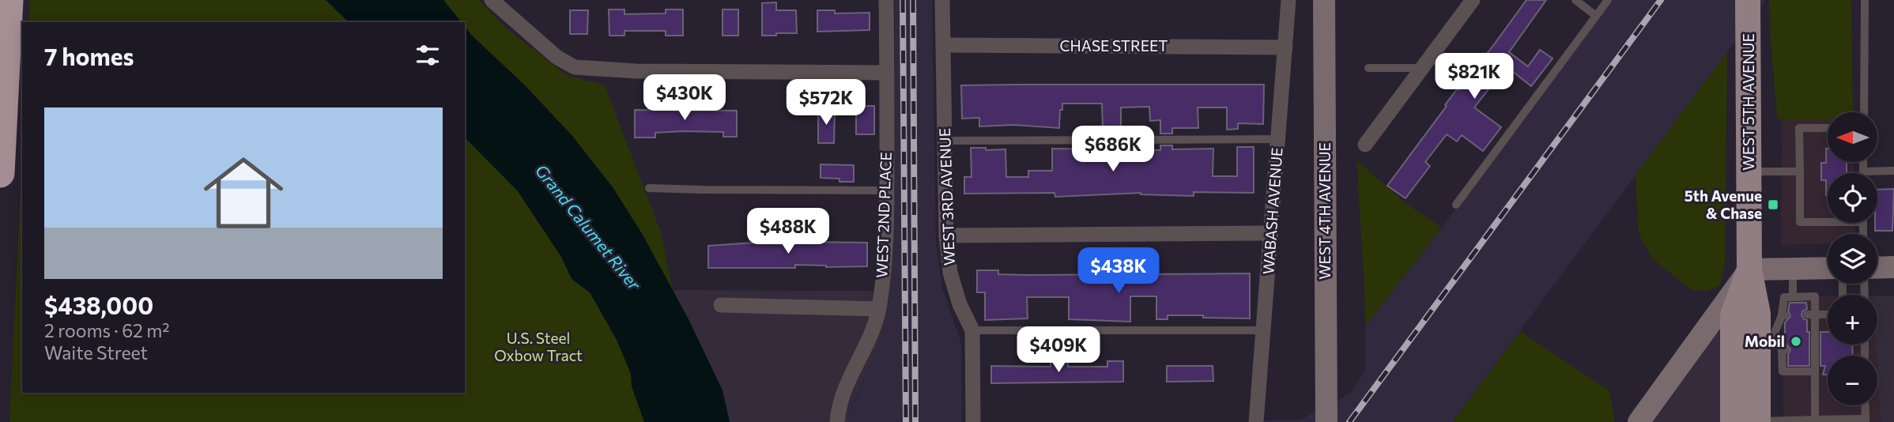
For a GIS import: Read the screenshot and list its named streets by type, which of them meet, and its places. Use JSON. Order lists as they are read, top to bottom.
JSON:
{
  "streets": {
    "main road": ["WEST 5TH AVENUE", "WEST 4TH AVENUE"],
    "street": [
      "CHASE STREET",
      "WEST 3RD AVENUE",
      "WABASH AVENUE",
      "WEST 2ND PLACE"
    ]
  },
  "crossings": [
    ["CHASE STREET", "WEST 3RD AVENUE"],
    ["CHASE STREET", "WABASH AVENUE"]
  ],
  "water": ["Grand Calumet River"],
  "parks": ["U.S. Steel Oxbow Tract"],
  "places": {
    "transit": ["5th Avenue & Chase"],
    "other": ["Mobil"]
  },
  "north": "left",
  "page": {
    "heading": "7 homes",
    "price": [
      "$821K",
      "$430K",
      "$572K",
      "$686K",
      "$488K",
      "$438K",
      "$409K"
    ],
    "list": [
      {
        "name": "$438,000",
        "note": "2 rooms · 62 m² · Waite Street"
      }
    ],
    "map_buttons": ["+", "−"]
  }
}
